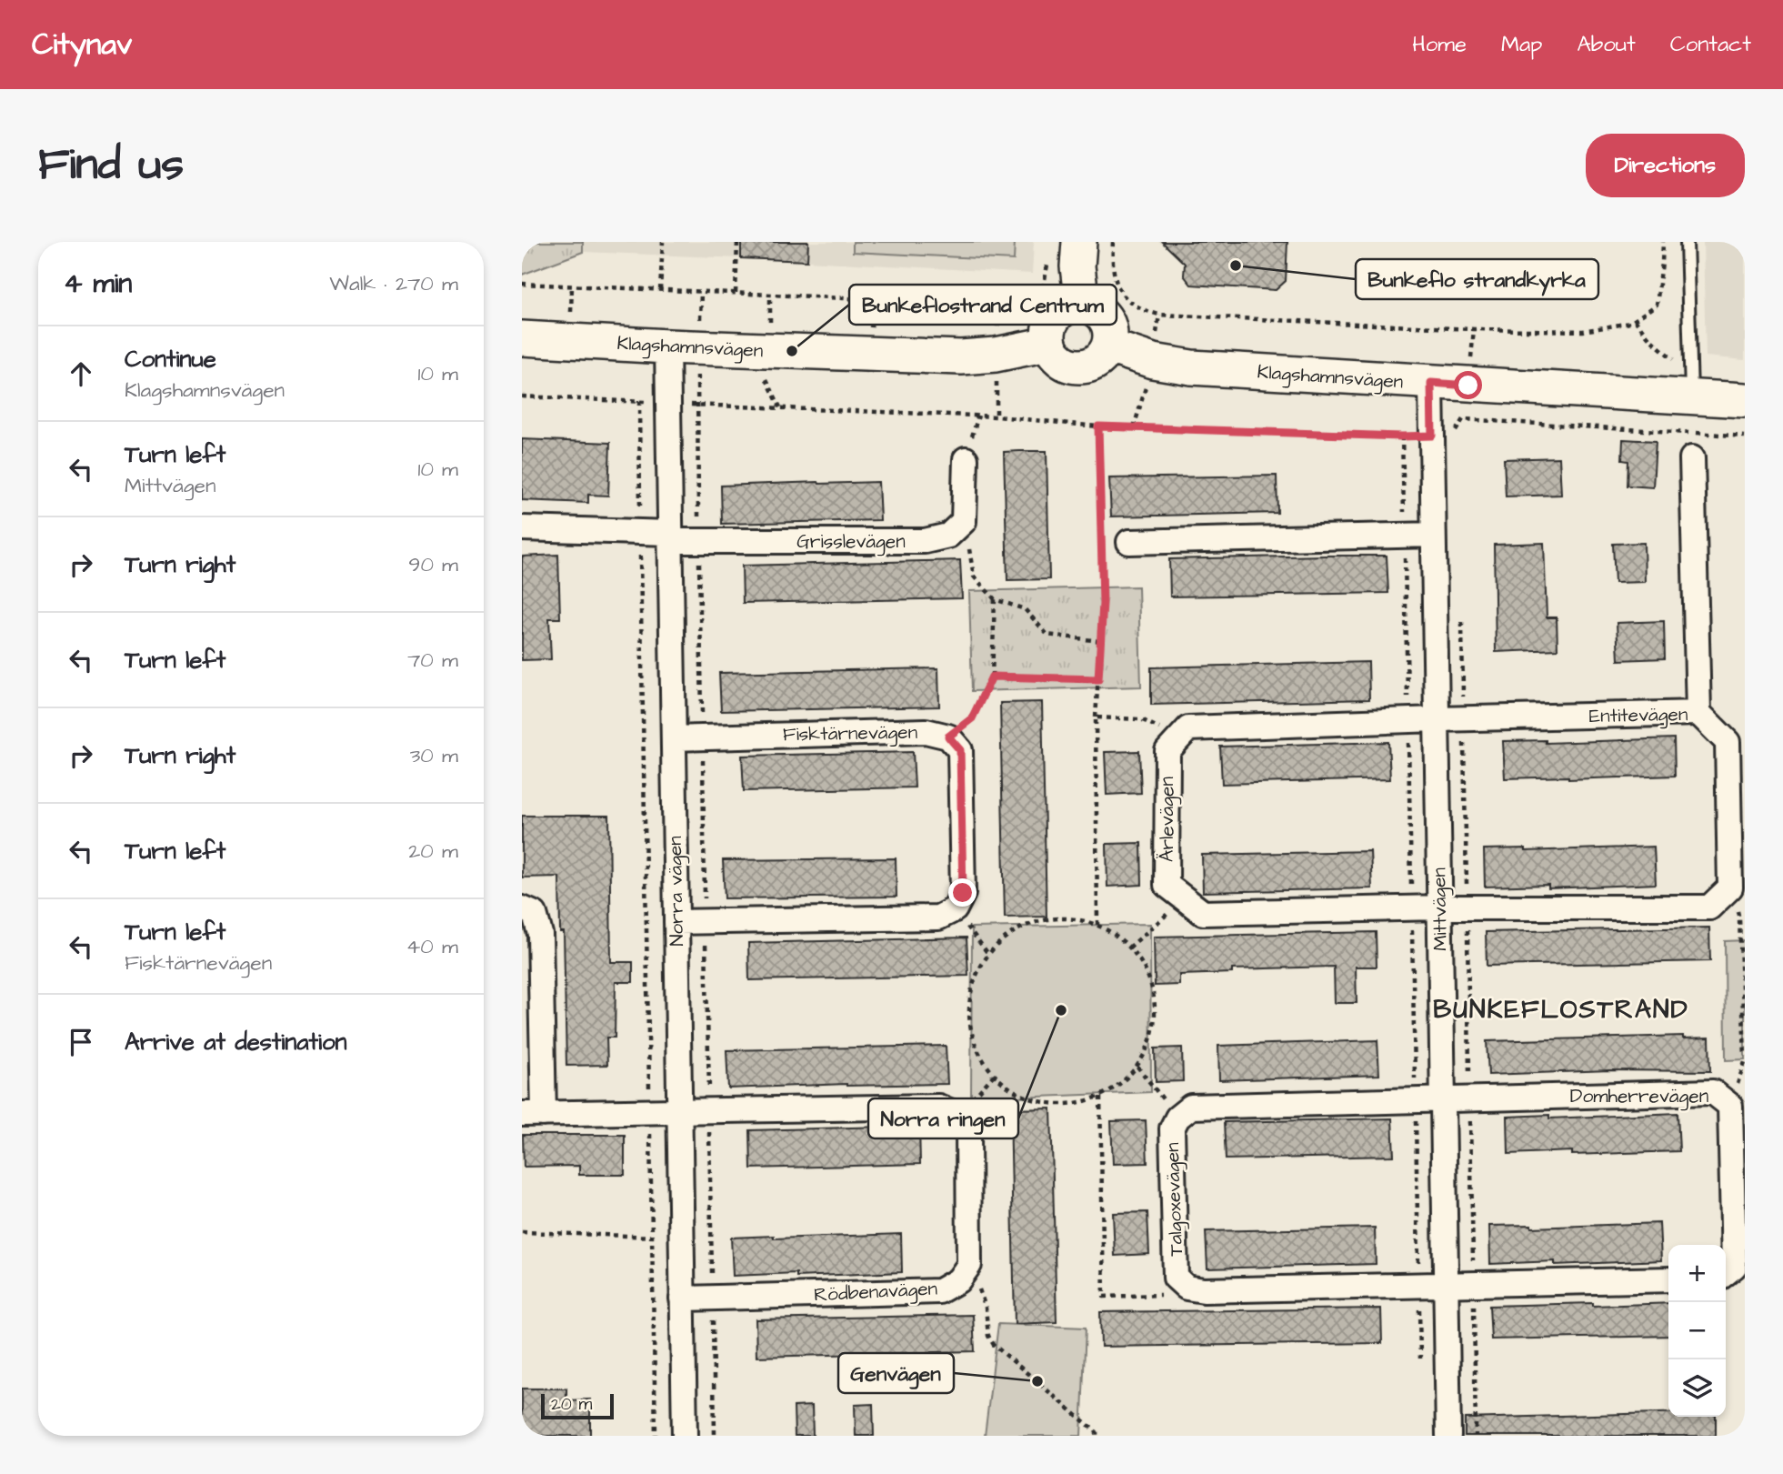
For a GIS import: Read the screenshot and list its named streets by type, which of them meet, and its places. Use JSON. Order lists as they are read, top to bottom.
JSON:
{
  "streets": {
    "street": [
      "Klagshamnsvägen",
      "Grisslevägen",
      "Entitevägen",
      "Fisktärnevägen",
      "Ärlevägen",
      "Norra vägen",
      "Mittvägen",
      "Domherrevägen",
      "Talgoxevägen",
      "Rödbenavägen"
    ]
  },
  "crossings": [
    ["Klagshamnsvägen", "Norra vägen"],
    ["Klagshamnsvägen", "Mittvägen"],
    ["Grisslevägen", "Norra vägen"],
    ["Entitevägen", "Mittvägen"],
    ["Fisktärnevägen", "Norra vägen"],
    ["Ärlevägen", "Mittvägen"],
    ["Norra vägen", "Rödbenavägen"],
    ["Mittvägen", "Domherrevägen"],
    ["Mittvägen", "Talgoxevägen"],
    ["Domherrevägen", "Talgoxevägen"]
  ],
  "districts": ["BUNKEFLOSTRAND"],
  "places": [
    "Bunkeflo strandkyrka",
    "Bunkeflostrand Centrum",
    "Norra ringen",
    "Genvägen"
  ],
  "scale_bar": "20 m",
  "page": {
    "header": "Citynav",
    "nav": [
      "Home",
      "Map",
      "About",
      "Contact"
    ],
    "buttons": "Directions",
    "title": "Find us",
    "heading": ["4 min", "Walk · 270 m"],
    "list": [
      ["Continue", "Klagshamnsvägen", "10 m"],
      ["Turn left", "Mittvägen", "10 m"],
      ["Turn right", "90 m"],
      ["Turn left", "70 m"],
      ["Turn right", "30 m"],
      ["Turn left", "20 m"],
      ["Turn left", "Fisktärnevägen", "40 m"],
      "Arrive at destination"
    ],
    "map_buttons": ["+", "−"],
    "scale": "20 m"
  }
}
